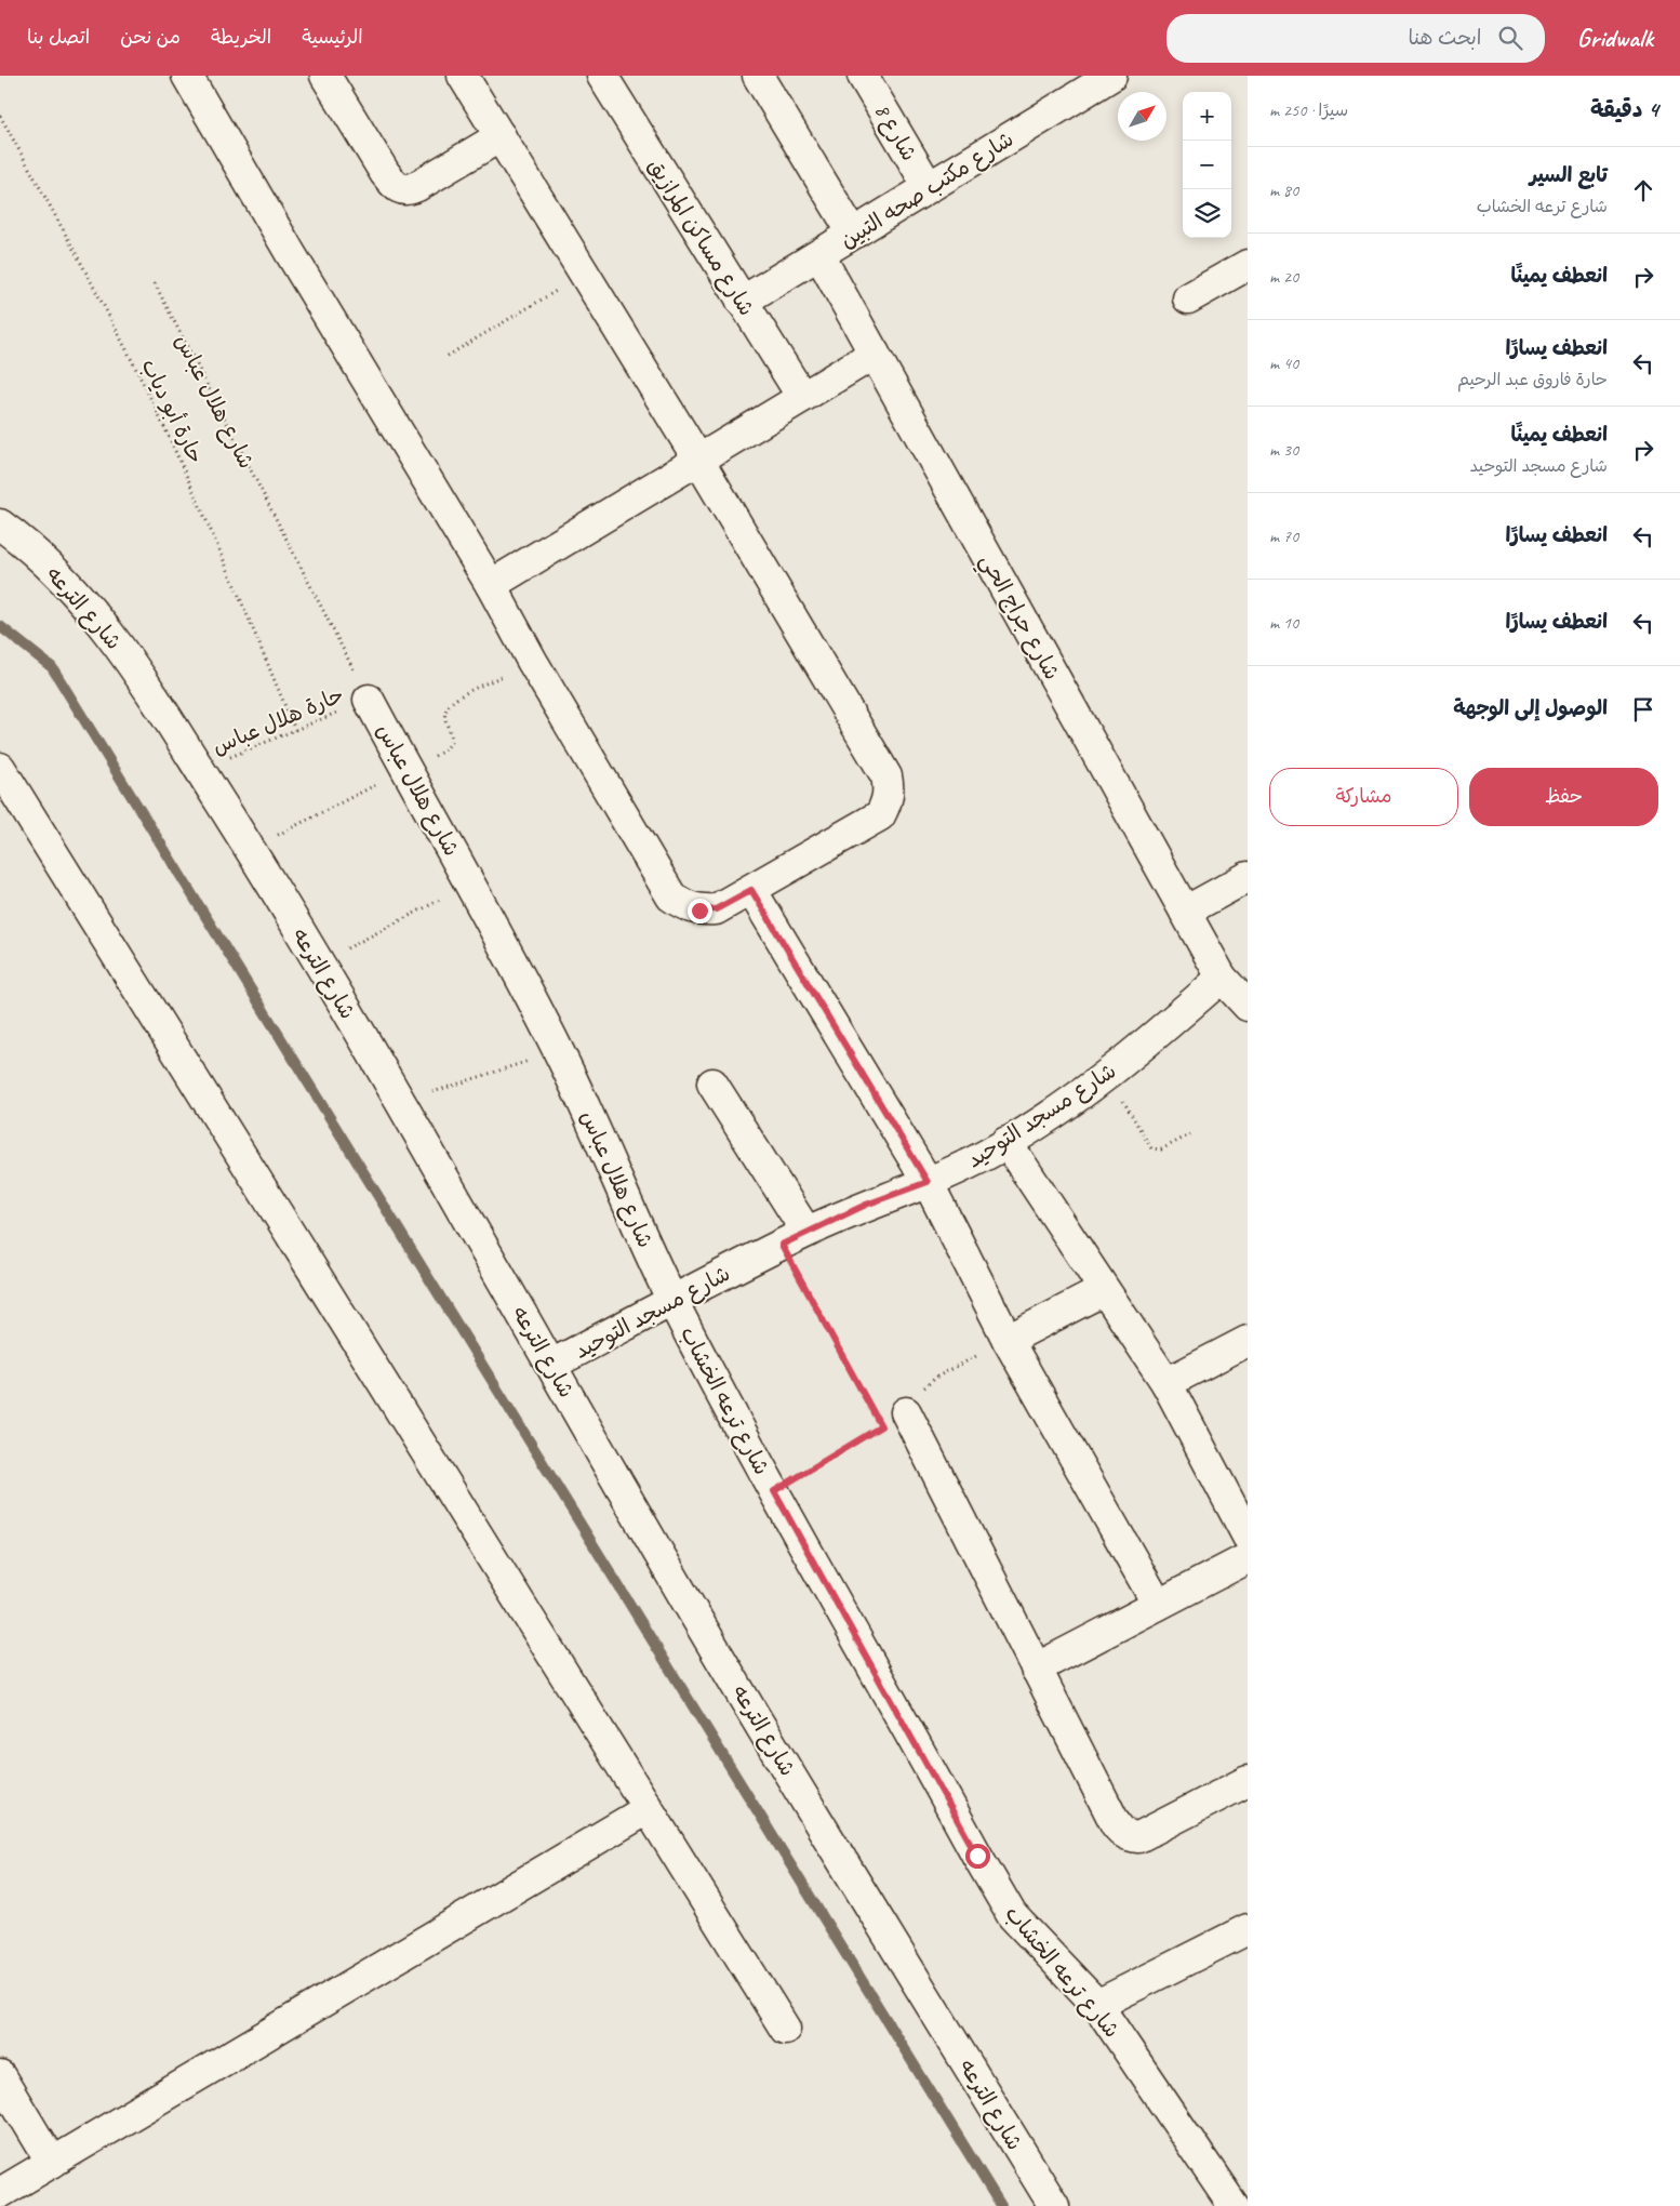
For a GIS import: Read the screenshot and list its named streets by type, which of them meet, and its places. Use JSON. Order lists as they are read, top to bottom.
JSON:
{
  "streets": {
    "street": [
      "شارع 8",
      "شارع مكتب صحه التبين",
      "شارع مساكن المرازيق",
      "شارع هلال عباس",
      "شارع الترعه",
      "شارع جراج الحي",
      "شارع مسجد التوحيد",
      "شارع ترعه الخشاب"
    ],
    "path": ["حارة أبو دياب", "حارة هلال عباس"]
  },
  "crossings": [
    ["شارع 8", "شارع مكتب صحه التبين"],
    ["شارع مكتب صحه التبين", "شارع مساكن المرازيق"],
    ["شارع مكتب صحه التبين", "شارع جراج الحي"],
    ["شارع هلال عباس", "حارة هلال عباس"],
    ["شارع هلال عباس", "شارع مسجد التوحيد"],
    ["شارع هلال عباس", "شارع ترعه الخشاب"],
    ["حارة أبو دياب", "حارة هلال عباس"],
    ["شارع الترعه", "حارة هلال عباس"],
    ["شارع الترعه", "شارع مسجد التوحيد"],
    ["شارع جراج الحي", "شارع مسجد التوحيد"],
    ["شارع مسجد التوحيد", "شارع ترعه الخشاب"]
  ],
  "north": "top right",
  "page": {
    "header": "Gridwalk",
    "search": "ابحث هنا",
    "nav": [
      "الرئيسية",
      "الخريطة",
      "من نحن",
      "اتصل بنا"
    ],
    "heading": ["4 دقيقة", "سيرًا · 250 m"],
    "map_buttons": ["+", "−"],
    "list": [
      ["تابع السير", "شارع ترعه الخشاب", "80 m"],
      ["انعطف يمينًا", "20 m"],
      ["انعطف يسارًا", "حارة فاروق عبد الرحيم", "40 m"],
      ["انعطف يمينًا", "شارع مسجد التوحيد", "30 m"],
      ["انعطف يسارًا", "70 m"],
      ["انعطف يسارًا", "10 m"],
      "الوصول إلى الوجهة"
    ],
    "buttons": ["حفظ", "مشاركة"]
  }
}
